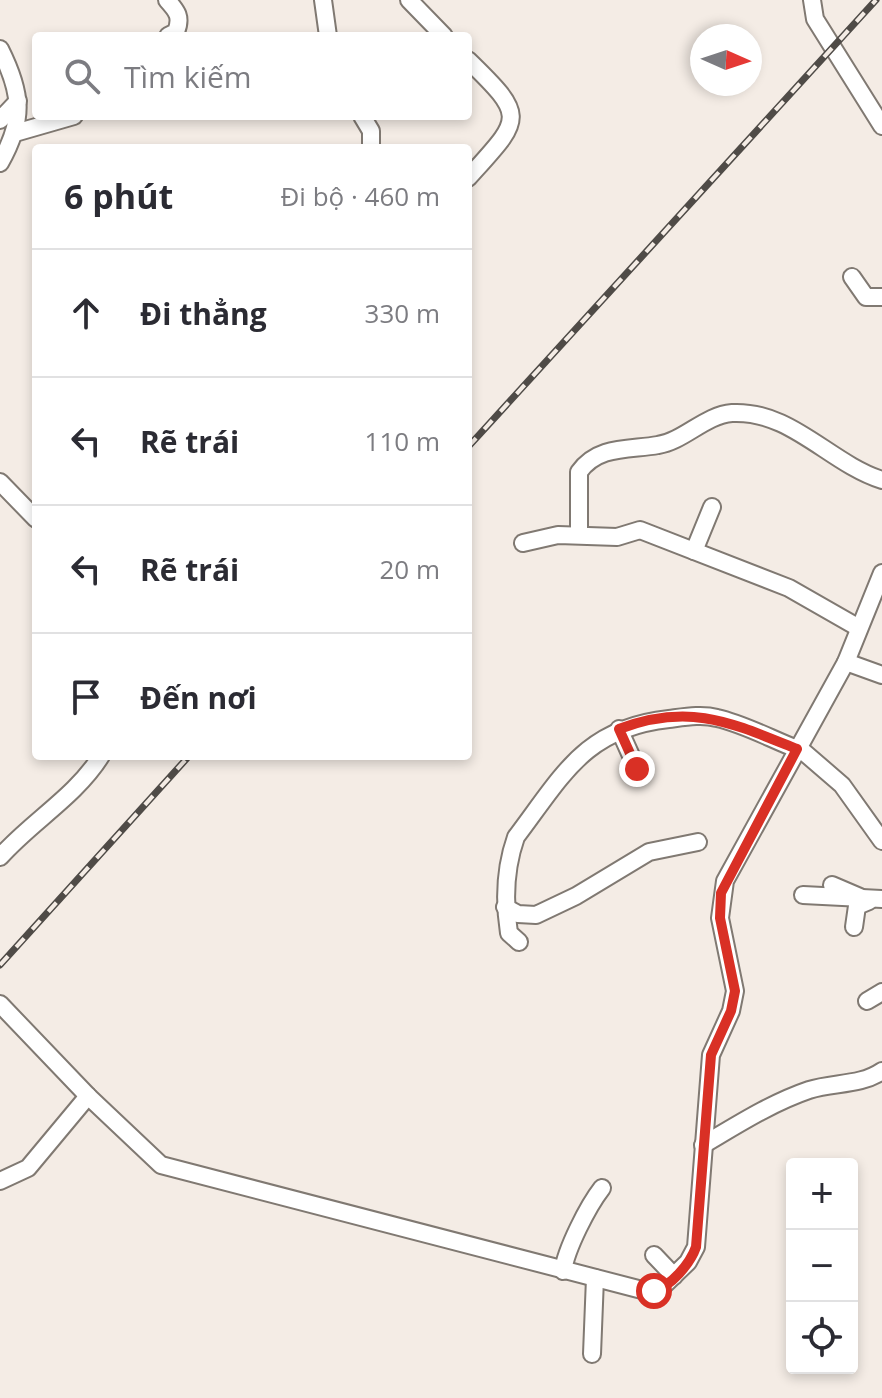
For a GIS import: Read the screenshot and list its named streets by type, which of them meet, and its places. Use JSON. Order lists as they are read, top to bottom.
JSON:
{
  "north": "right",
  "page": {
    "search": "Tìm kiếm",
    "heading": ["6 phút", "Đi bộ · 460 m"],
    "list": [
      ["Đi thẳng", "330 m"],
      ["Rẽ trái", "110 m"],
      ["Rẽ trái", "20 m"],
      "Đến nơi"
    ],
    "map_buttons": ["+", "−"]
  }
}
